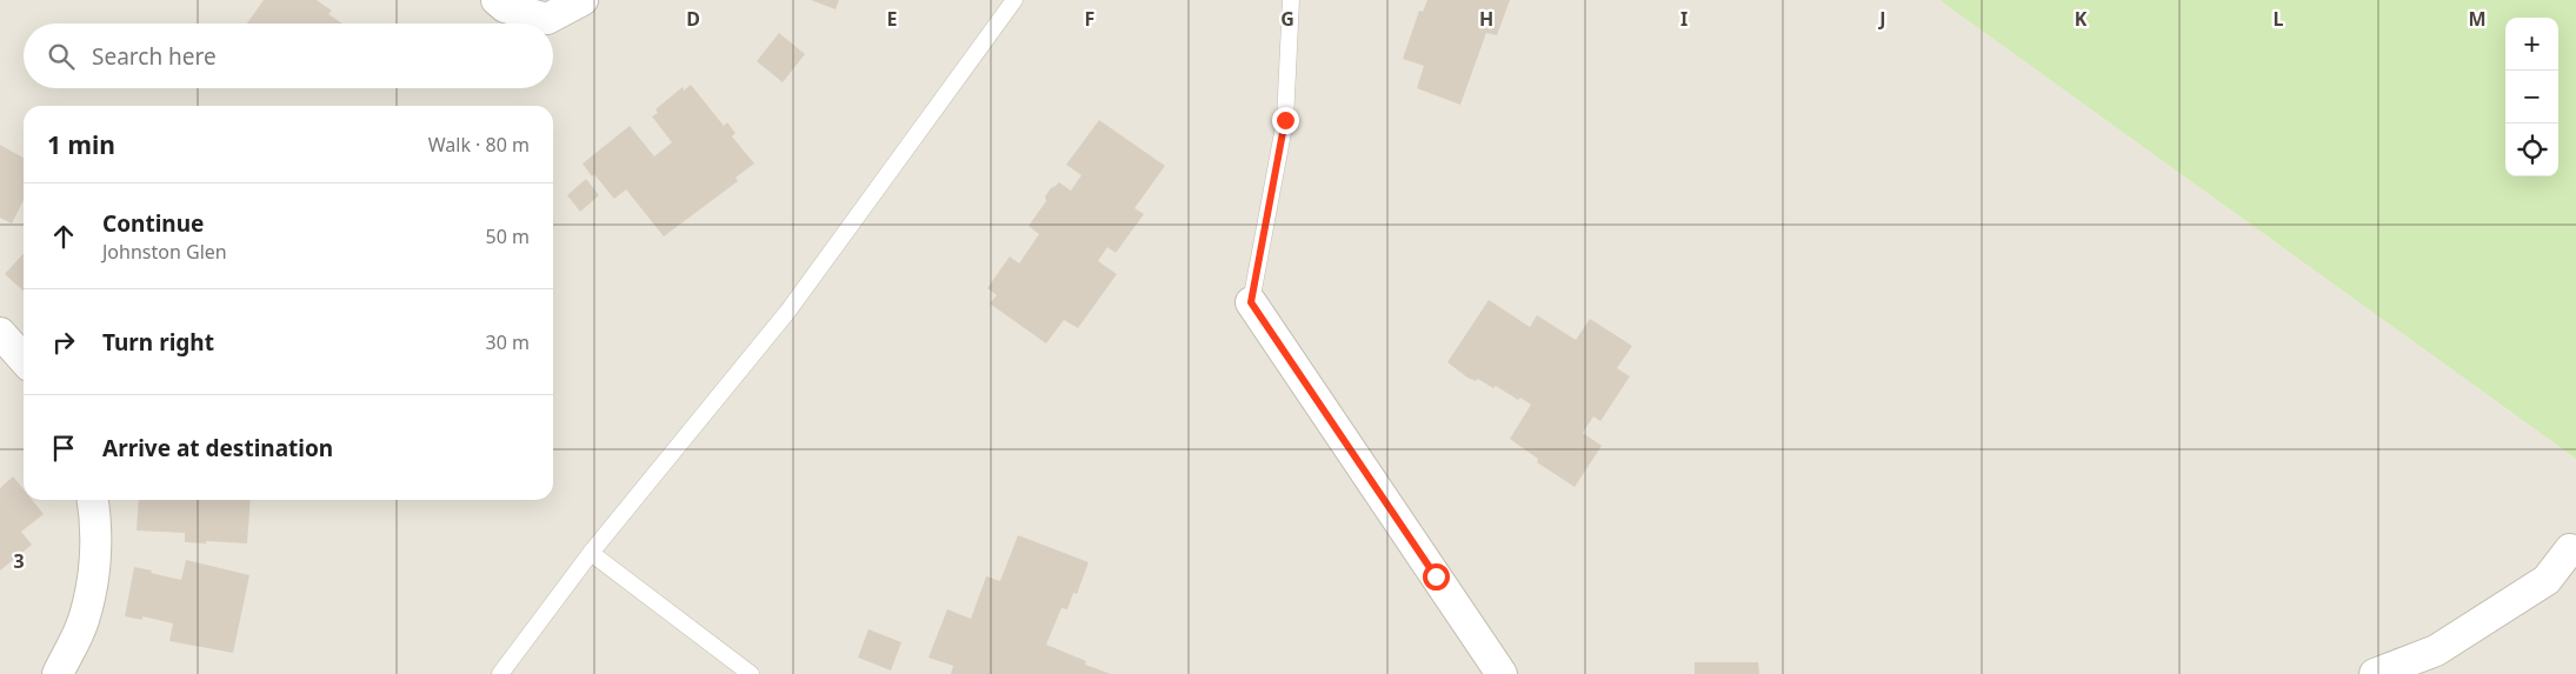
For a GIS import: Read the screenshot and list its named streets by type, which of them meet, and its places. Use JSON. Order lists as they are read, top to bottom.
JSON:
{
  "page": {
    "map_buttons": ["+", "−"],
    "search": "Search here",
    "heading": ["1 min", "Walk · 80 m"],
    "list": [
      ["Continue", "Johnston Glen", "50 m"],
      ["Turn right", "30 m"],
      "Arrive at destination"
    ]
  },
  "grid": {
    "columns": [
      "D",
      "E",
      "F",
      "G",
      "H",
      "I",
      "J",
      "K",
      "L",
      "M"
    ],
    "rows": ["3"]
  }
}
